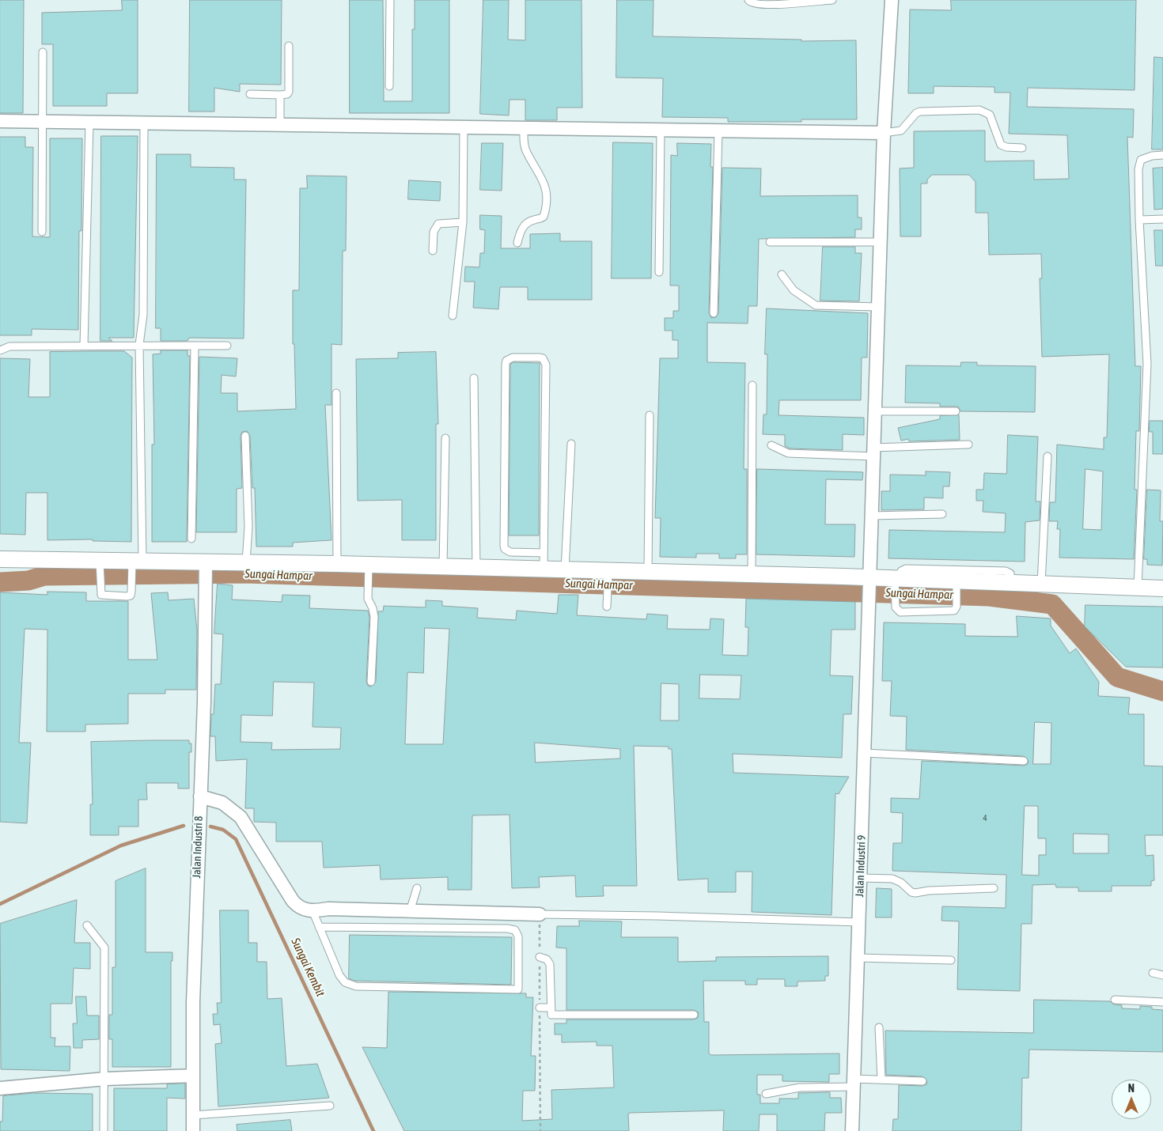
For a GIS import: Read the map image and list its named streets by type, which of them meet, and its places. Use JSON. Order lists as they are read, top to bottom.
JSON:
{
  "streets": {
    "street": ["Jalan Industri 8", "Jalan Industri 9"]
  },
  "water": ["Sungai Hampar", "Sungai Kembit"],
  "house_numbers": ["4"],
  "north": "top"
}
